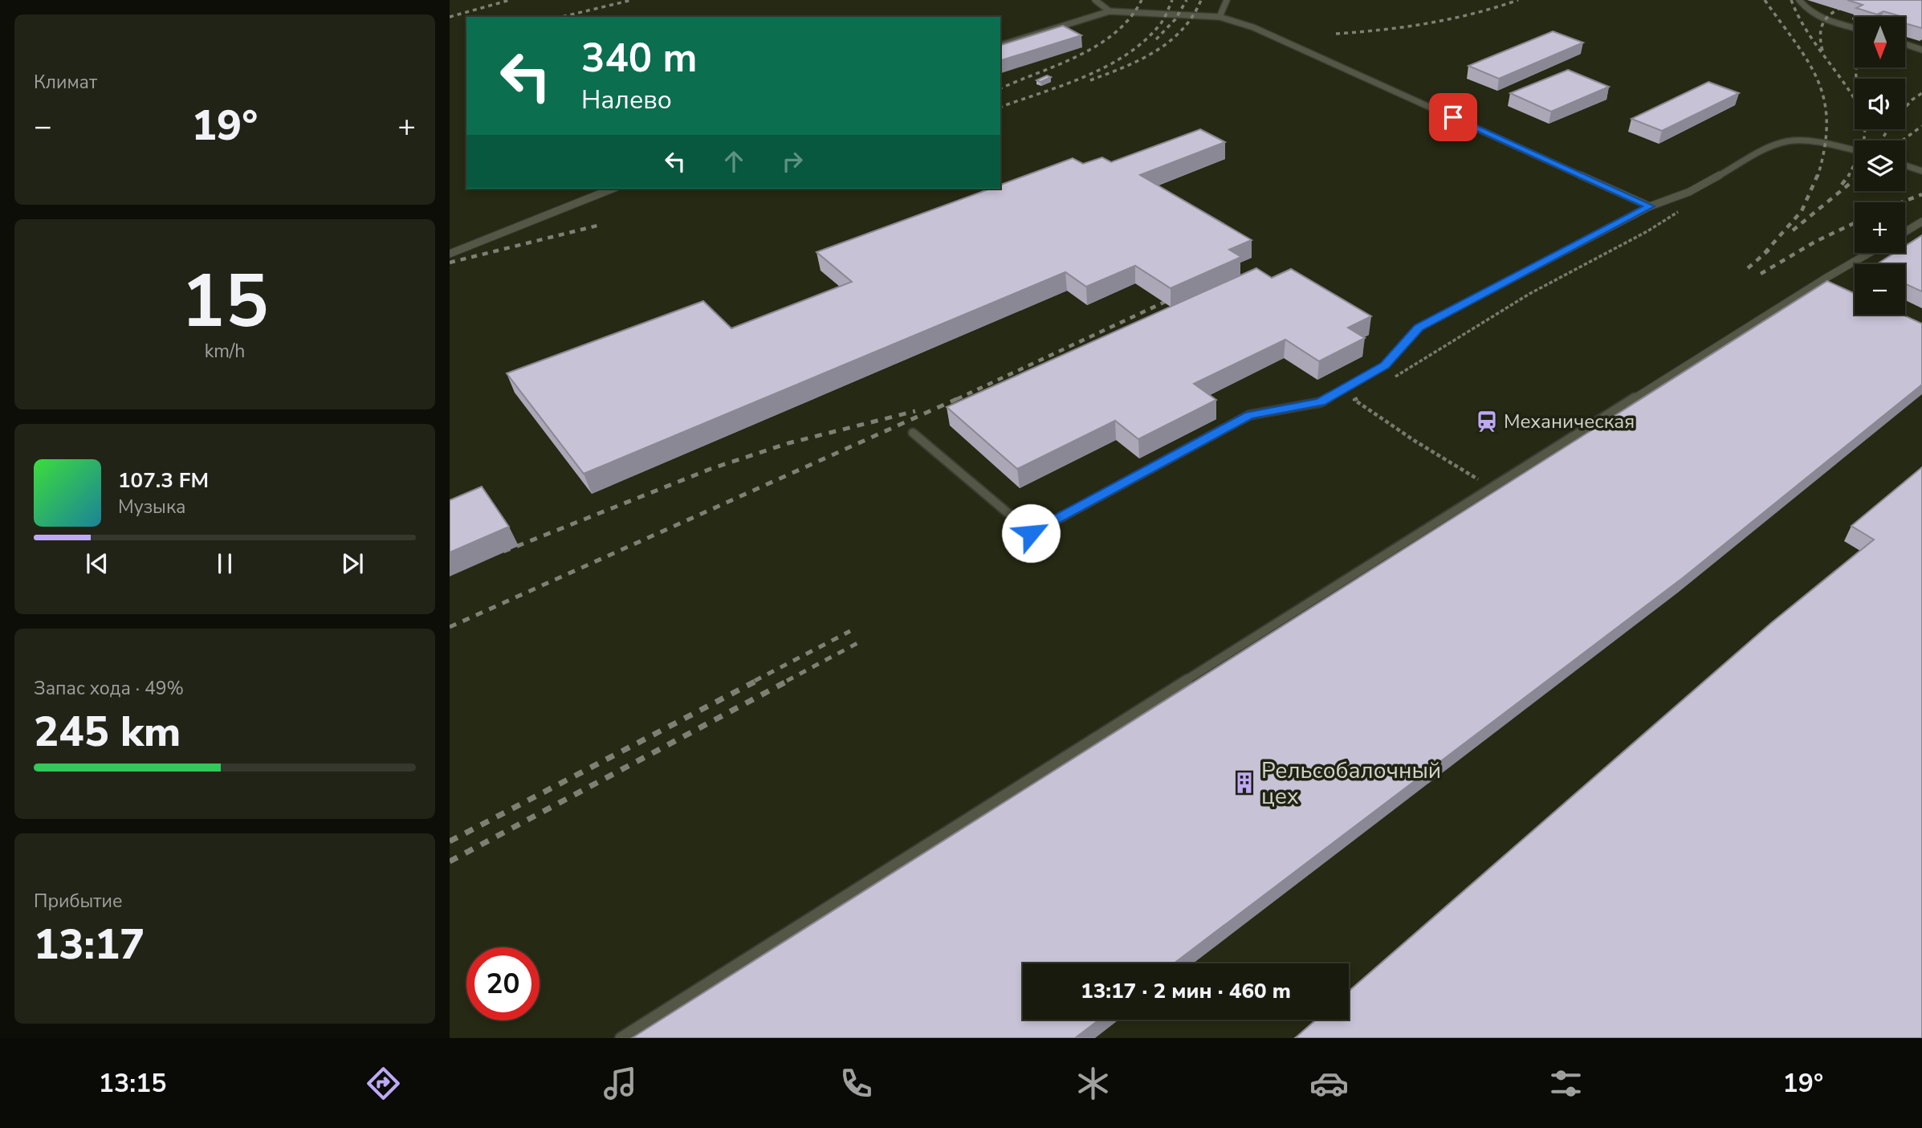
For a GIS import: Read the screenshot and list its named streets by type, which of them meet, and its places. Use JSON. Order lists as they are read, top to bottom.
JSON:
{
  "places": {
    "station": ["Механическая"],
    "building": ["Рельсобалочный цех"]
  },
  "north": "bottom",
  "page": {
    "tile": [
      "Климат",
      ["15", "km/h"],
      ["Запас хода · 49%", "245 km"],
      ["Прибытие", "13:17"]
    ],
    "map_buttons": ["+", "−"],
    "turn": ["340 m", "Налево"],
    "heat": ["−", "19°", "+"],
    "song": ["107.3 FM", "Музыка"],
    "limit": "20",
    "trip": "13:17 · 2 мин · 460 m",
    "tabs": ["13:15", "19°"]
  }
}
